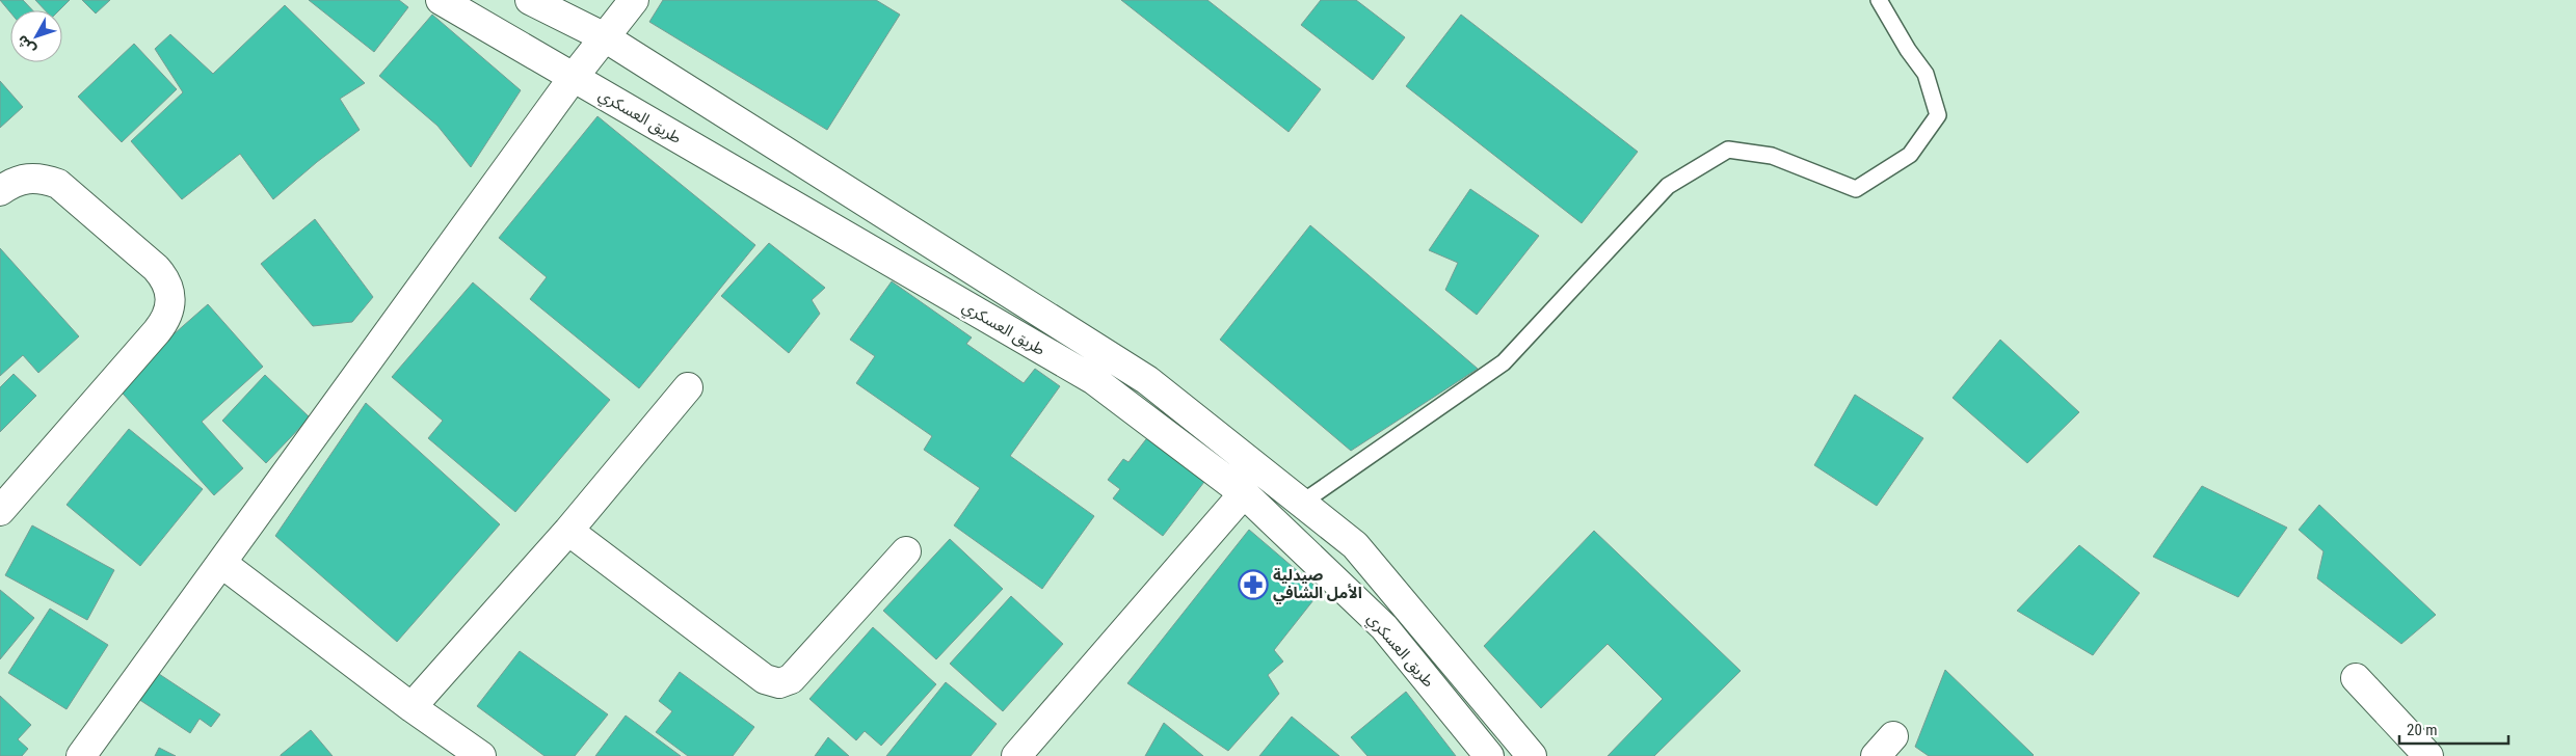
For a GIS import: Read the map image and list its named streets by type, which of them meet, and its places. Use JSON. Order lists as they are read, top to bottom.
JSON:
{
  "streets": {
    "street": ["طريق العسكري"]
  },
  "places": {
    "pharmacy": ["صيدلية الأمل الشافي"]
  },
  "scale_bar": "20 m",
  "north": "bottom left"
}
